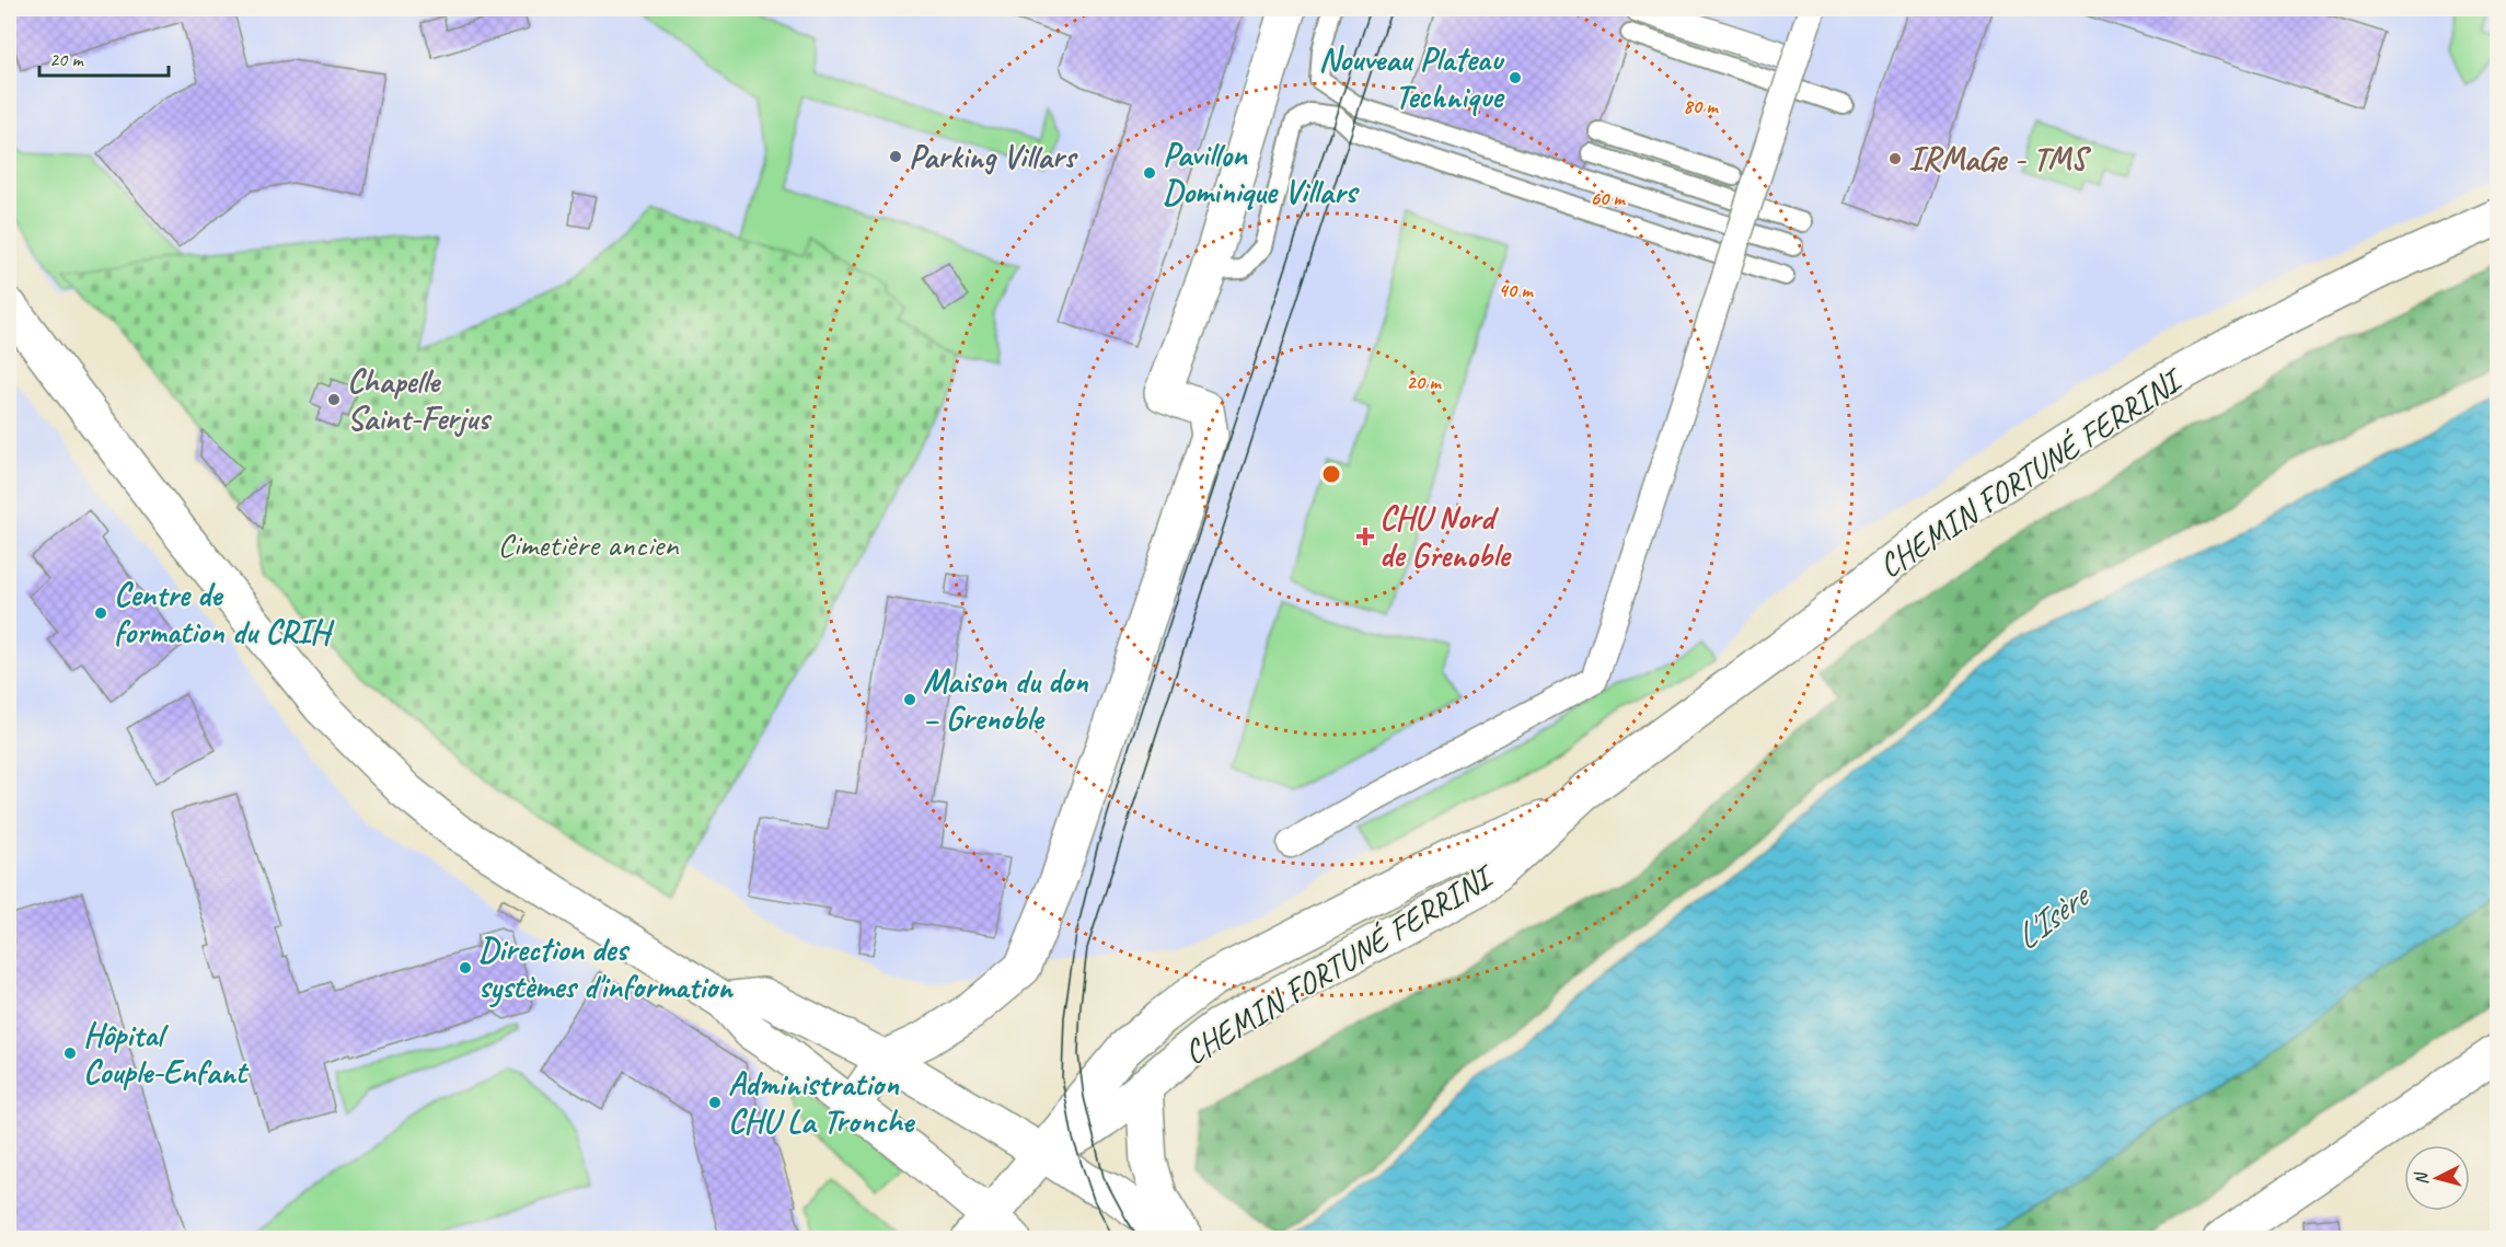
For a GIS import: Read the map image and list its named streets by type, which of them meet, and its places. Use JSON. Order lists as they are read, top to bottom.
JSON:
{
  "streets": {
    "street": ["CHEMIN FORTUNÉ FERRINI"]
  },
  "water": ["L'Isère"],
  "parks": ["Cimetière ancien"],
  "places": {
    "other": [
      "Nouveau Plateau Technique",
      "Parking Villars",
      "IRMaGe - TMS",
      "Pavillon Dominique Villars",
      "Chapelle Saint-Ferjus",
      "Centre de formation du CRIH",
      "Maison du don – Grenoble",
      "Direction des systèmes d'information",
      "Hôpital Couple-Enfant",
      "Administration CHU La Tronche"
    ],
    "health": ["CHU Nord de Grenoble"]
  },
  "scale_bar": "20 m",
  "north": "left",
  "rings": [
    "80 m",
    "60 m",
    "40 m",
    "20 m"
  ]
}
